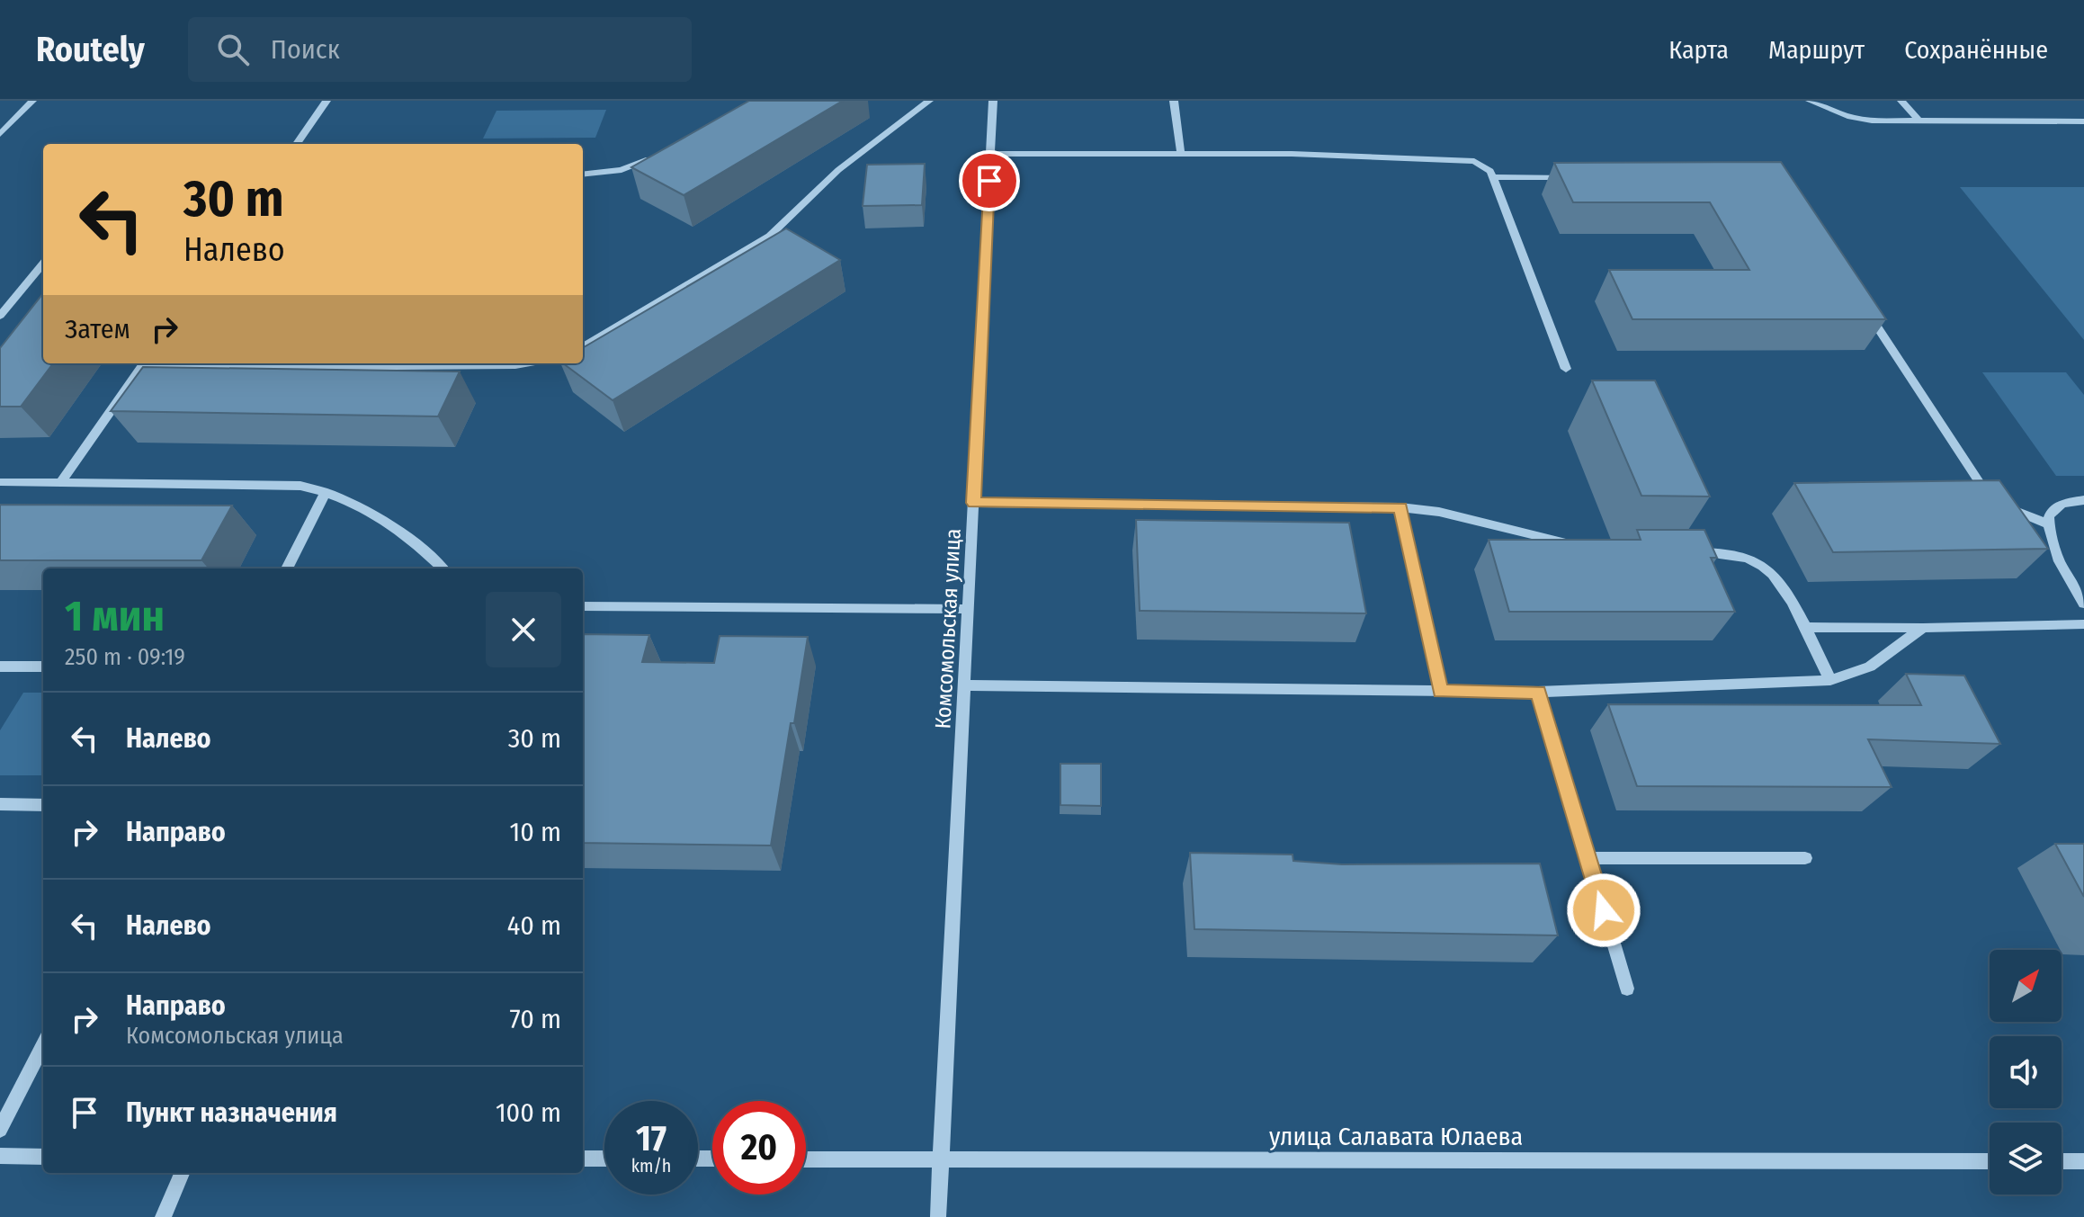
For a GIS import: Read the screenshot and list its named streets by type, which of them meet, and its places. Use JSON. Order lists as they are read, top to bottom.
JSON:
{
  "streets": {
    "street": ["Комсомольская улица", "улица Салавата Юлаева"]
  },
  "crossings": [
    ["Комсомольская улица", "улица Салавата Юлаева"]
  ],
  "north": "top right",
  "page": {
    "header": "Routely",
    "search": "Поиск",
    "nav": ["Карта", "Маршрут", "Сохранённые"],
    "turn": ["30 m", "Налево"],
    "then": "Затем",
    "heading": ["1 мин", "250 m · 09:19"],
    "list": [
      {
        "name": "Налево",
        "value": "30 m"
      },
      {
        "name": "Направо",
        "value": "10 m"
      },
      {
        "name": "Налево",
        "value": "40 m"
      },
      {
        "name": "Направо",
        "note": "Комсомольская улица",
        "value": "70 m"
      },
      {
        "name": "Пункт назначения",
        "value": "100 m"
      }
    ],
    "speed": "17 km/h",
    "limit": "20"
  }
}
